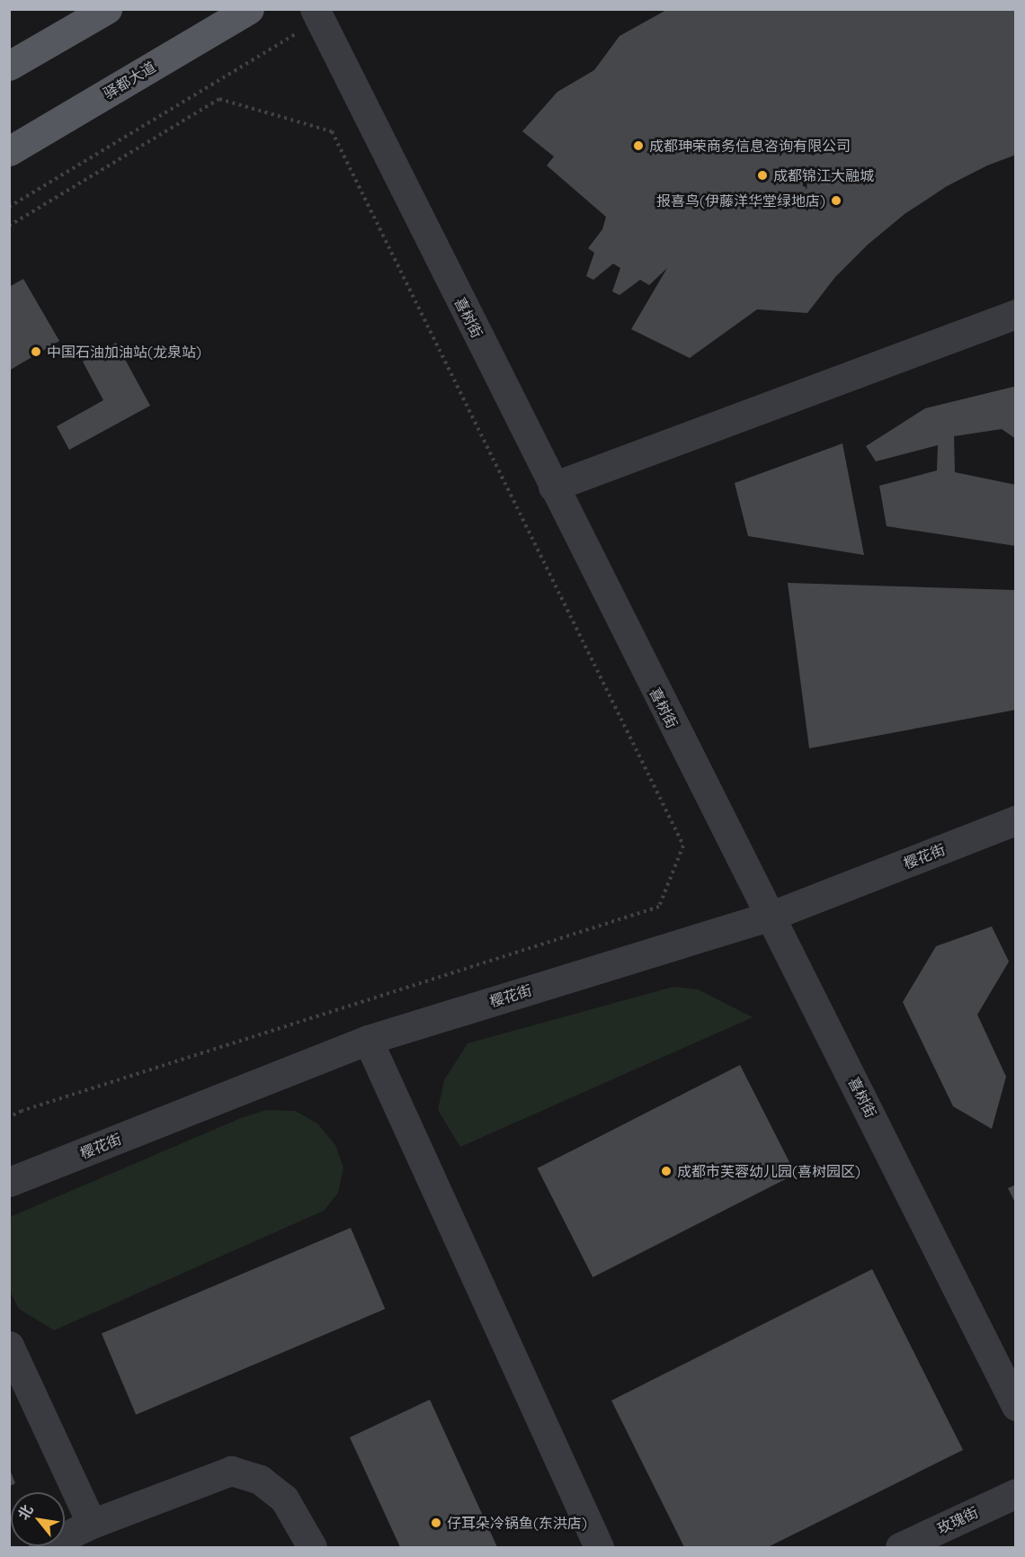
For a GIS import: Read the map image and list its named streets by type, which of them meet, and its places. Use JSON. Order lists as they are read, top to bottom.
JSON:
{
  "streets": {
    "main road": ["驿都大道"],
    "street": ["喜树街", "樱花街", "玫瑰街"]
  },
  "crossings": [
    ["喜树街", "樱花街"]
  ],
  "places": [
    "成都珅荣商务信息咨询有限公司",
    "成都锦江大融城",
    "报喜鸟(伊藤洋华堂绿地店)",
    "中国石油加油站(龙泉站)",
    "成都市芙蓉幼儿园(喜树园区)",
    "仔耳朵冷锅鱼(东洪店)"
  ],
  "north": "top left"
}
